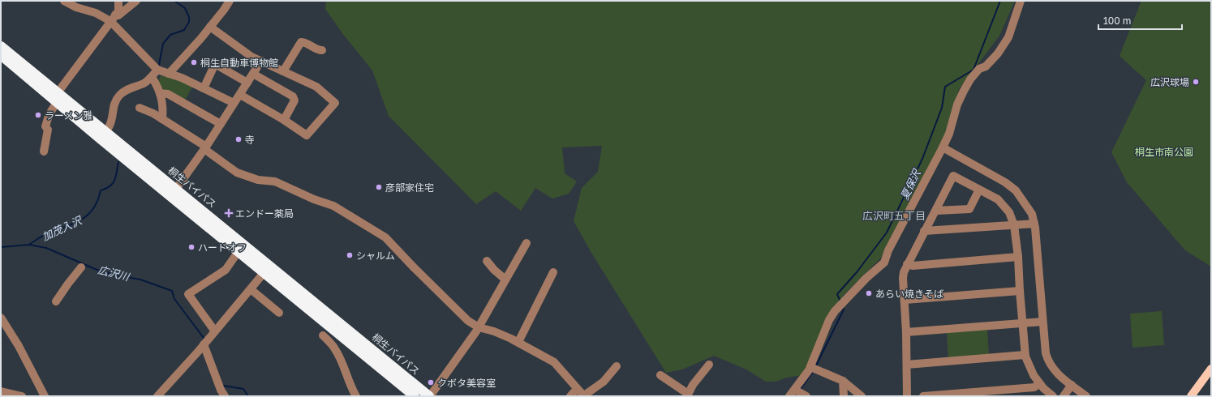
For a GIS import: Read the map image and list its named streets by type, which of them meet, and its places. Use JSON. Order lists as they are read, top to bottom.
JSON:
{
  "streets": {
    "highway": ["桐生バイパス"]
  },
  "districts": ["広沢町五丁目"],
  "water": ["夏保沢", "加茂入沢", "広沢川"],
  "parks": ["桐生市南公園"],
  "places": {
    "other": [
      "桐生自動車博物館",
      "広沢球場",
      "ラーメン雅",
      "寺",
      "彦部家住宅",
      "ハードオフ",
      "シャルム",
      "あらい焼きそば",
      "クボタ美容室"
    ],
    "health": ["エンドー薬局"]
  },
  "scale_bar": "100 m"
}
